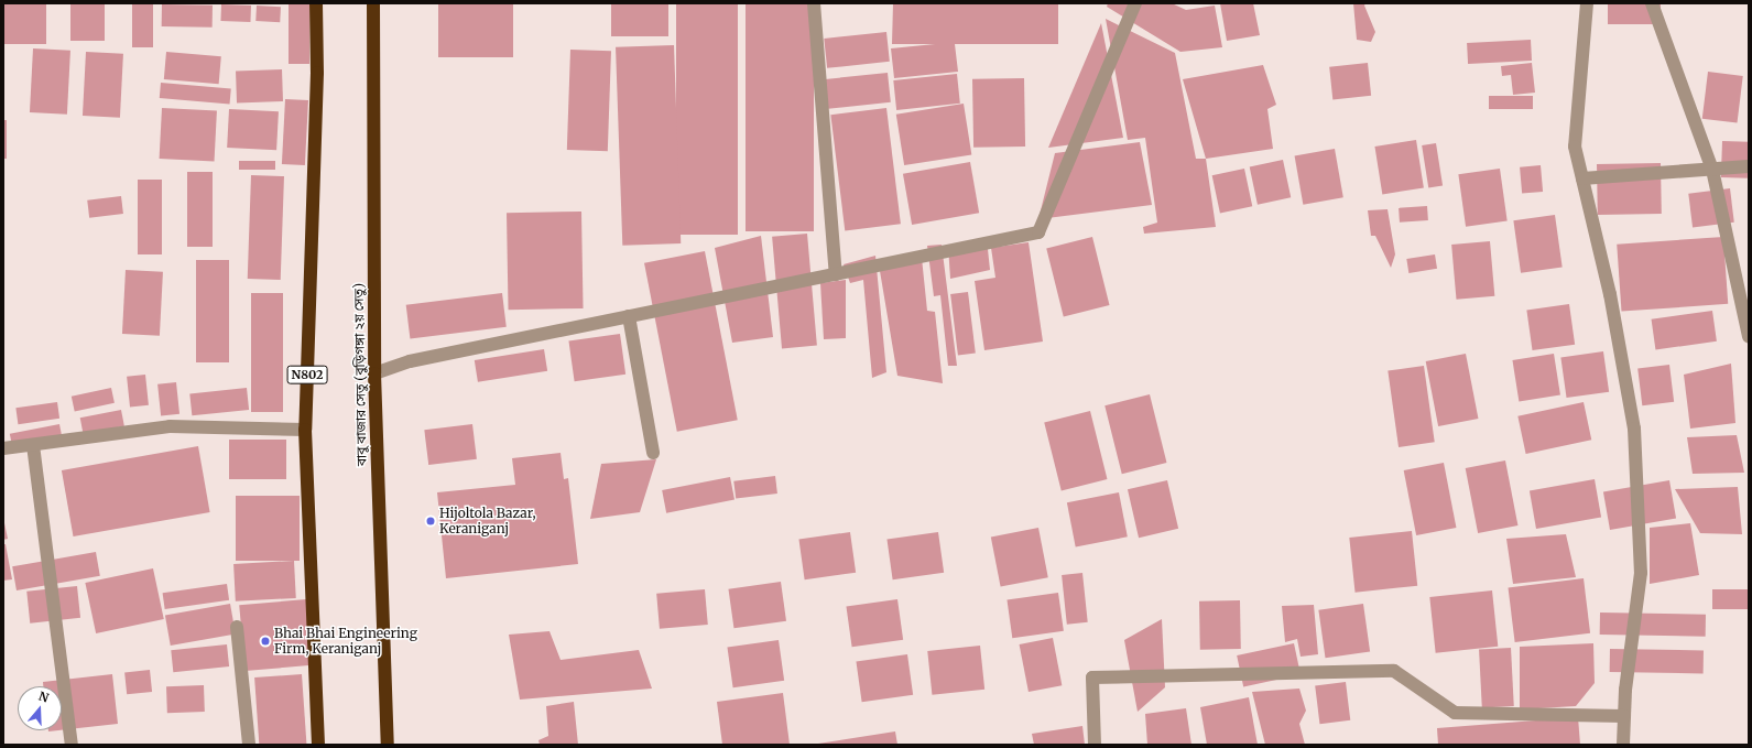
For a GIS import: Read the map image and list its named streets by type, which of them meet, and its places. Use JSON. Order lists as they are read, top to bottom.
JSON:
{
  "streets": {
    "highway": ["N802", "বাবু বাজার সেতু (বুড়িগঙ্গা ২য় সেতু)"]
  },
  "places": ["Hijoltola Bazar, Keraniganj", "Bhai Bhai Engineering Firm, Keraniganj"],
  "north": "top"
}
